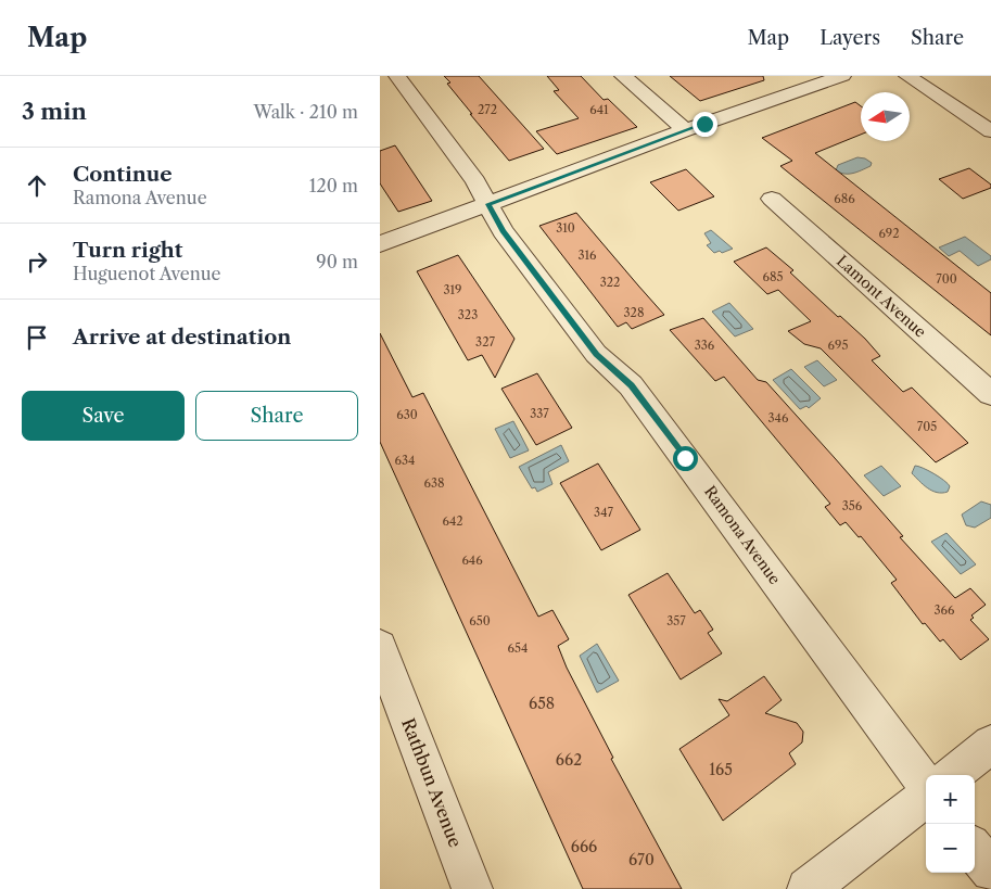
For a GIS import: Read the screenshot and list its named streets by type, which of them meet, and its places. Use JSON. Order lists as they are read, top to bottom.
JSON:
{
  "streets": {
    "street": ["Lamont Avenue", "Ramona Avenue", "Rathbun Avenue"]
  },
  "house_numbers": [
    "272",
    "641",
    "686",
    "310",
    "692",
    "316",
    "685",
    "700",
    "322",
    "319",
    "328",
    "323",
    "327",
    "336",
    "695",
    "337",
    "630",
    "346",
    "705",
    "634",
    "638",
    "356",
    "347",
    "642",
    "646",
    "366",
    "650",
    "357",
    "654",
    "658",
    "662",
    "165",
    "666",
    "670"
  ],
  "north": "left",
  "page": {
    "header": "Map",
    "nav": ["Map", "Layers", "Share"],
    "heading": ["3 min", "Walk · 210 m"],
    "list": [
      ["Continue", "Ramona Avenue", "120 m"],
      ["Turn right", "Huguenot Avenue", "90 m"],
      "Arrive at destination"
    ],
    "buttons": ["Save", "Share"],
    "map_buttons": ["+", "−"]
  }
}
